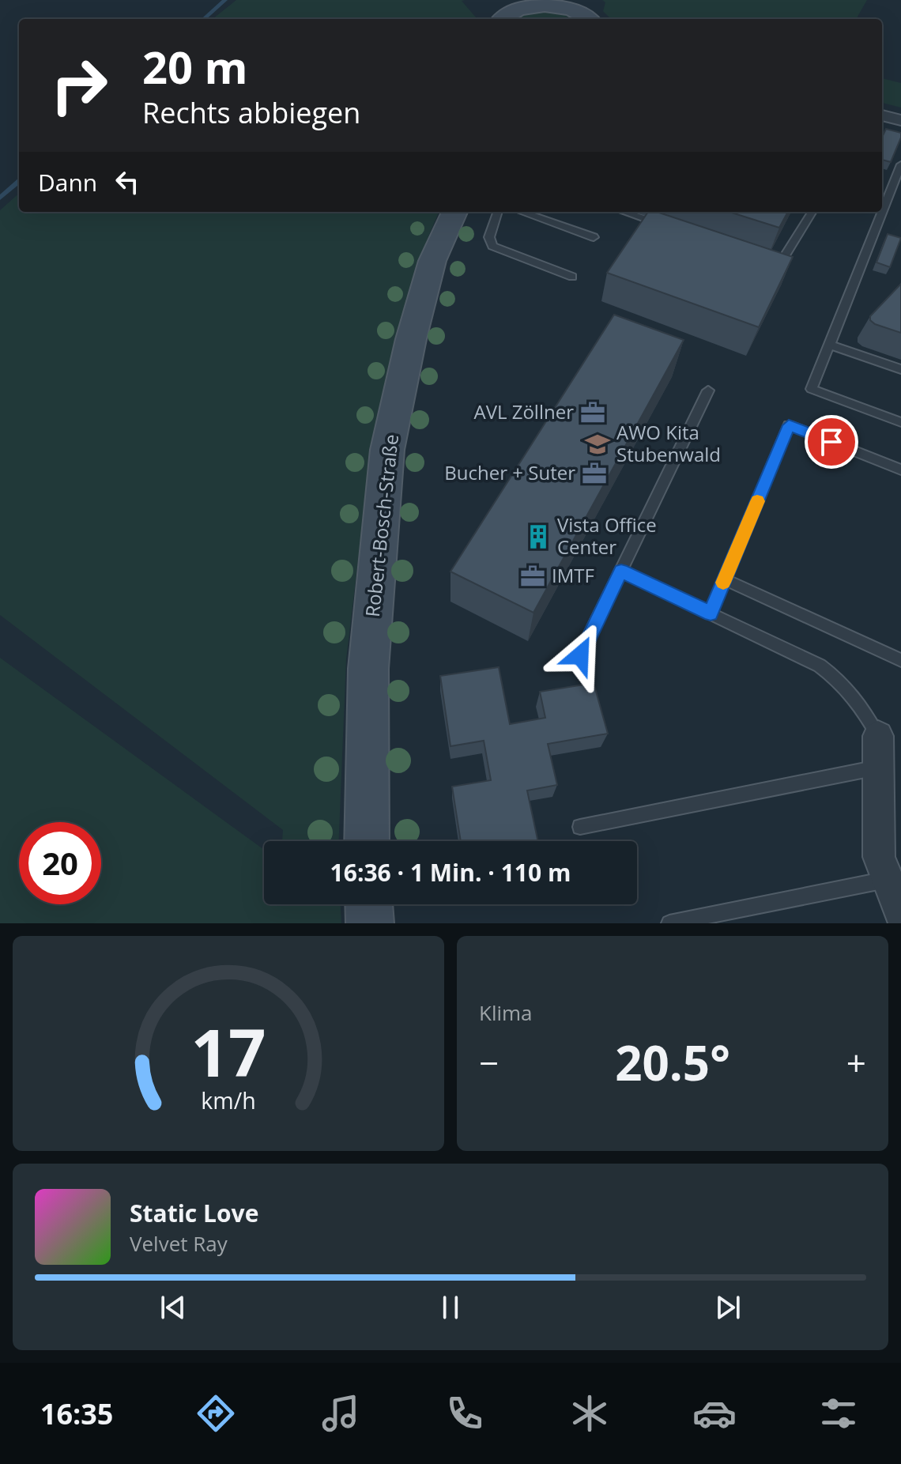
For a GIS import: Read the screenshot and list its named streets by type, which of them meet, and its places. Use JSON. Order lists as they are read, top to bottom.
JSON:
{
  "streets": {
    "street": ["Robert-Bosch-Straße"]
  },
  "places": {
    "office": ["AVL Zöllner", "Bucher + Suter", "IMTF"],
    "school or university": ["AWO Kita Stubenwald"],
    "building": ["Vista Office Center"]
  },
  "page": {
    "turn": ["20 m", "Rechts abbiegen"],
    "then": "Dann",
    "limit": "20",
    "trip": "16:36 · 1 Min. · 110 m",
    "tile": "Klima",
    "heat": ["−", "20.5°", "+"],
    "song": ["Static Love", "Velvet Ray"],
    "tabs": "16:35",
    "gauge": ["17", "km/h"]
  }
}
